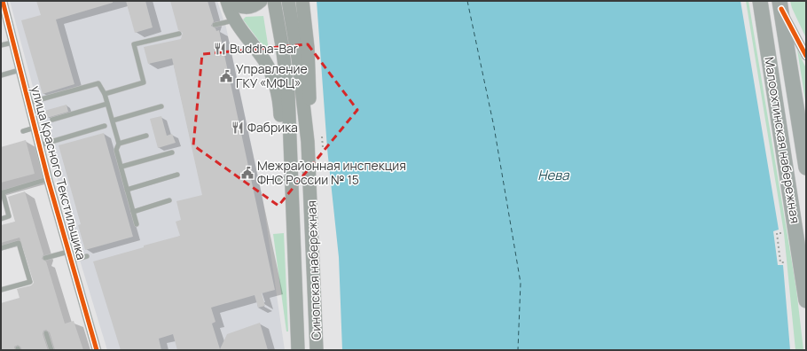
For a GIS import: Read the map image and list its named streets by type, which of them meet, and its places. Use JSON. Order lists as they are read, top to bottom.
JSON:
{
  "streets": {
    "main road": ["Малоохтинская набережная", "Синопская набережная"],
    "street": ["улица Красного Текстильщика"]
  },
  "water": ["Нева"],
  "places": {
    "restaurant": ["Buddha-Bar", "Фабрика"],
    "public building": ["Управление ГКУ «МФЦ»", "Межрайонная инспекция ФНС России № 15"]
  }
}
